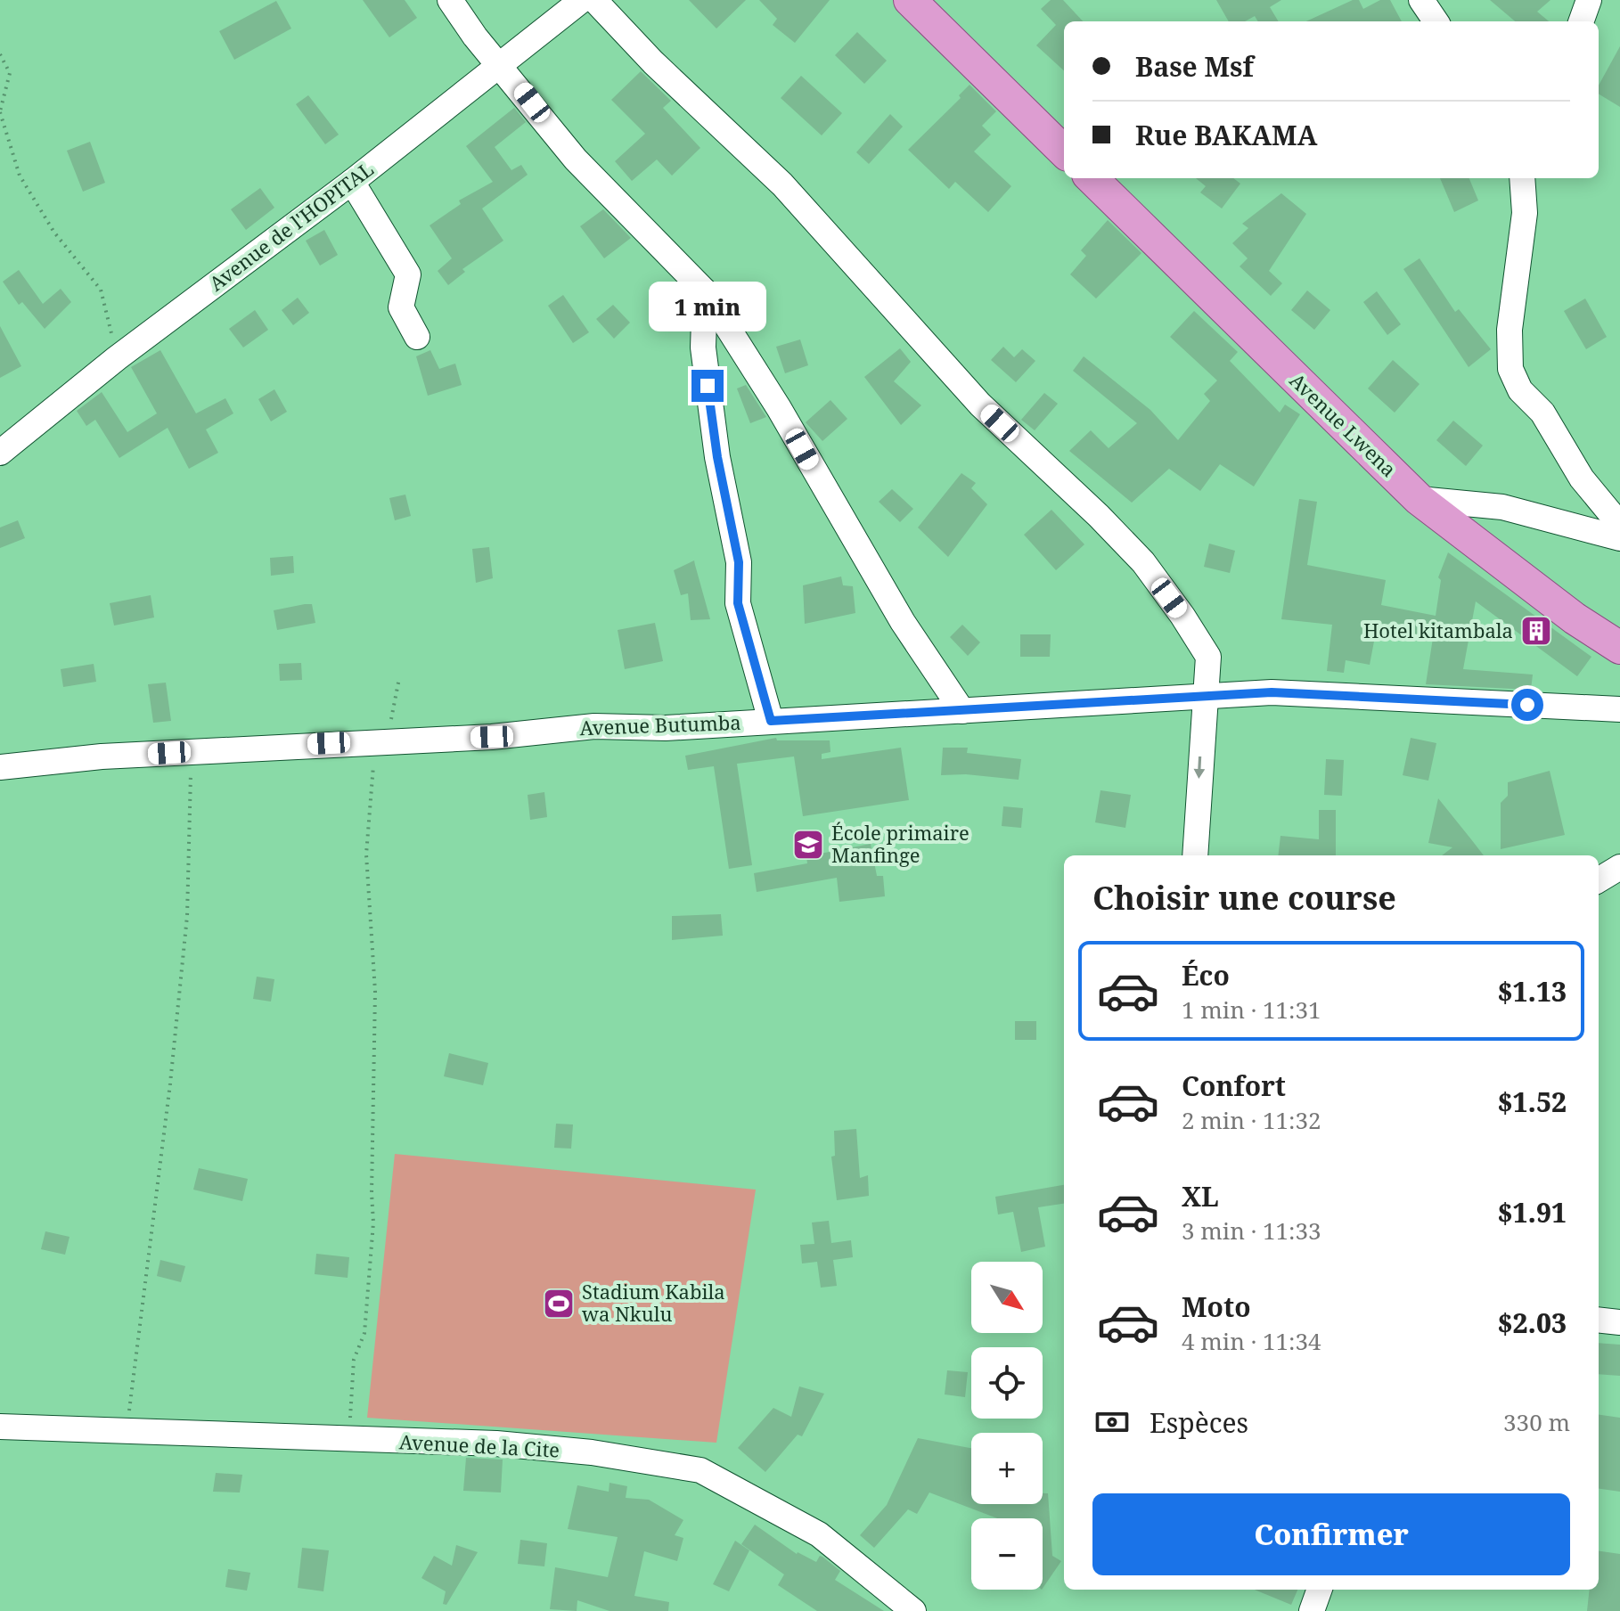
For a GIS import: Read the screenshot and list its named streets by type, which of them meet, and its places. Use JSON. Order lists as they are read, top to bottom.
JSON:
{
  "streets": {
    "main road": ["Avenue Lwena"],
    "street": ["Avenue de l'HOPITAL", "Avenue Butumba", "Avenue de la Cite"]
  },
  "places": {
    "building": ["Hotel kitambala"],
    "school or university": ["École primaire Manfinge"],
    "sports": ["Stadium Kabila wa Nkulu"]
  },
  "north": "bottom right",
  "page": {
    "banner": ["Base Msf", "Rue BAKAMA"],
    "bubble": "1 min",
    "heading": "Choisir une course",
    "list": [
      {
        "name": "Éco",
        "note": "1 min · 11:31",
        "value": "$1.13"
      },
      {
        "name": "Confort",
        "note": "2 min · 11:32",
        "value": "$1.52"
      },
      {
        "name": "XL",
        "note": "3 min · 11:33",
        "value": "$1.91"
      },
      {
        "name": "Moto",
        "note": "4 min · 11:34",
        "value": "$2.03"
      }
    ],
    "map_buttons": ["+", "−"],
    "pay": ["Espèces", "330 m"],
    "buttons": "Confirmer"
  }
}
